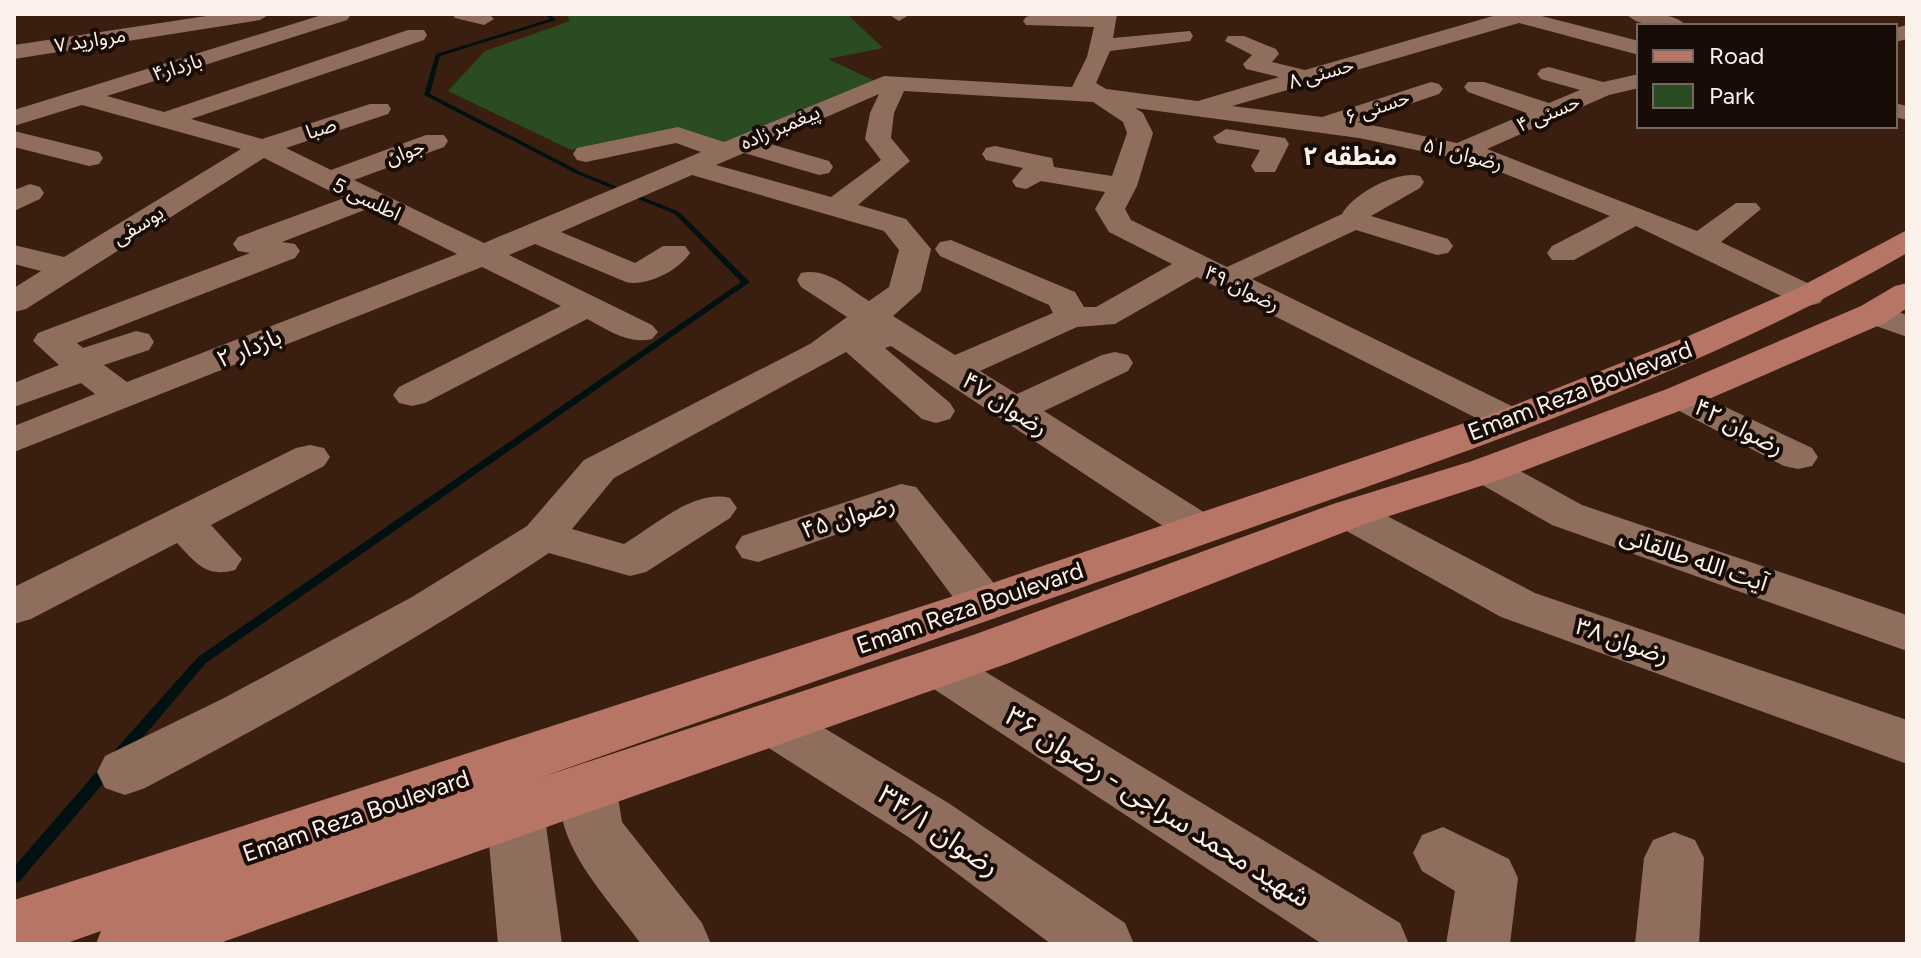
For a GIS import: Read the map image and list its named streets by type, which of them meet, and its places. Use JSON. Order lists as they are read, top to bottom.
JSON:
{
  "streets": {
    "main road": ["Emam Reza Boulevard"],
    "street": [
      "مروارید ۷",
      "بازدار۴",
      "حسنی ۸",
      "حسنی ۶",
      "حسنی ۴",
      "پیغمبر زاده",
      "صبا",
      "جوان",
      "رضوان ۵۱",
      "اطلسی 5",
      "یوسفی",
      "رضوان ۴۹",
      "بازدار ۲",
      "رضوان ۴۷",
      "رضوان ۴۲",
      "رضوان ۴۵",
      "آیت الله طالقانی",
      "رضوان ۳۸",
      "شهید محمد سراجی - رضوان ۳۶",
      "رضوان ۳۴/۱"
    ]
  },
  "crossings": [
    ["بازدار۴", "اطلسی 5"],
    ["حسنی ۸", "رضوان ۵۱"],
    ["حسنی ۶", "رضوان ۵۱"],
    ["حسنی ۴", "رضوان ۵۱"],
    ["پیغمبر زاده", "رضوان ۵۱"],
    ["پیغمبر زاده", "اطلسی 5"],
    ["پیغمبر زاده", "بازدار ۲"],
    ["صبا", "اطلسی 5"],
    ["صبا", "یوسفی"],
    ["جوان", "اطلسی 5"],
    ["رضوان ۵۱", "Emam Reza Boulevard"],
    ["اطلسی 5", "یوسفی"],
    ["اطلسی 5", "بازدار ۲"],
    ["رضوان ۴۹", "Emam Reza Boulevard"],
    ["Emam Reza Boulevard", "رضوان ۴۷"],
    ["Emam Reza Boulevard", "رضوان ۴۲"],
    ["Emam Reza Boulevard", "رضوان ۴۵"],
    ["Emam Reza Boulevard", "آیت الله طالقانی"],
    ["Emam Reza Boulevard", "رضوان ۳۸"],
    ["Emam Reza Boulevard", "شهید محمد سراجی - رضوان ۳۶"],
    ["Emam Reza Boulevard", "رضوان ۳۴/۱"]
  ],
  "districts": ["منطقه ۲"],
  "legend": ["Road", "Park"]
}
